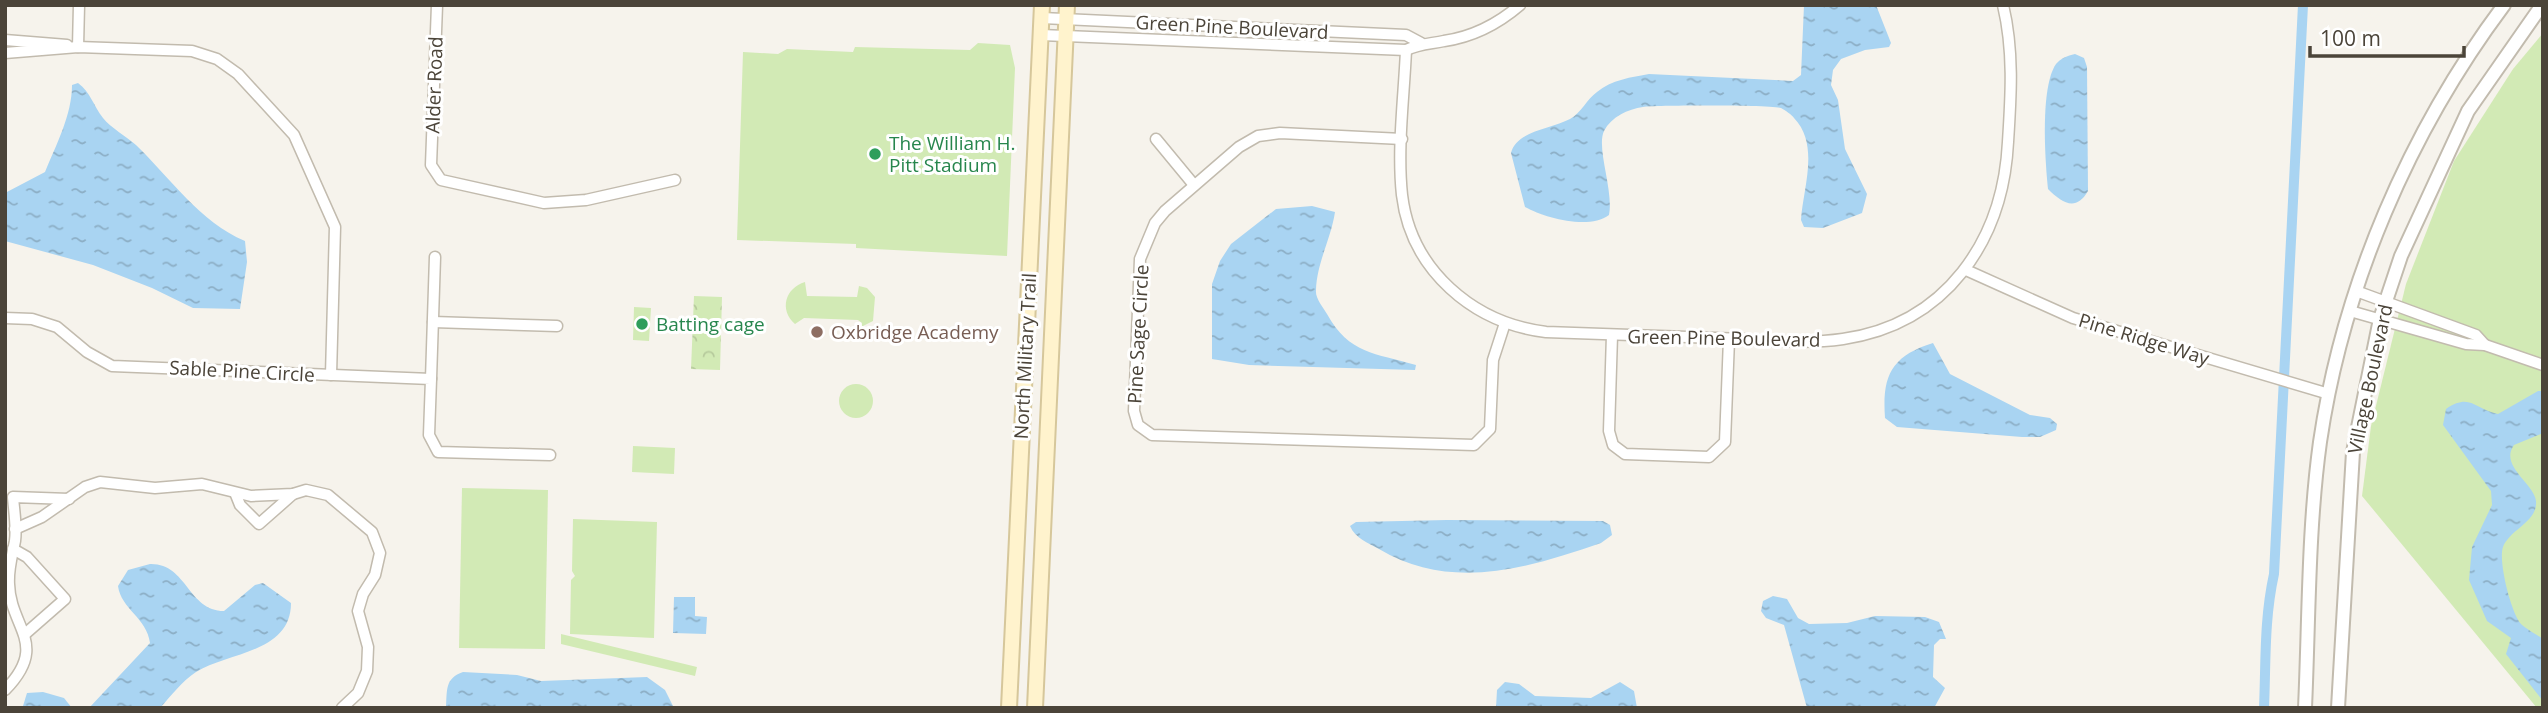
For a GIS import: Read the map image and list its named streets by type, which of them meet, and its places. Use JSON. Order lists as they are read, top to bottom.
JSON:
{
  "streets": {
    "main road": ["North Military Trail"],
    "street": [
      "Green Pine Boulevard",
      "Alder Road",
      "Pine Sage Circle",
      "Pine Ridge Way",
      "Sable Pine Circle",
      "Village Boulevard"
    ]
  },
  "crossings": [
    ["Green Pine Boulevard", "Pine Sage Circle"],
    ["Green Pine Boulevard", "Pine Ridge Way"],
    ["Green Pine Boulevard", "North Military Trail"],
    ["Pine Ridge Way", "Village Boulevard"]
  ],
  "places": ["The William H. Pitt Stadium", "Batting cage", "Oxbridge Academy"],
  "scale_bar": "100 m"
}
